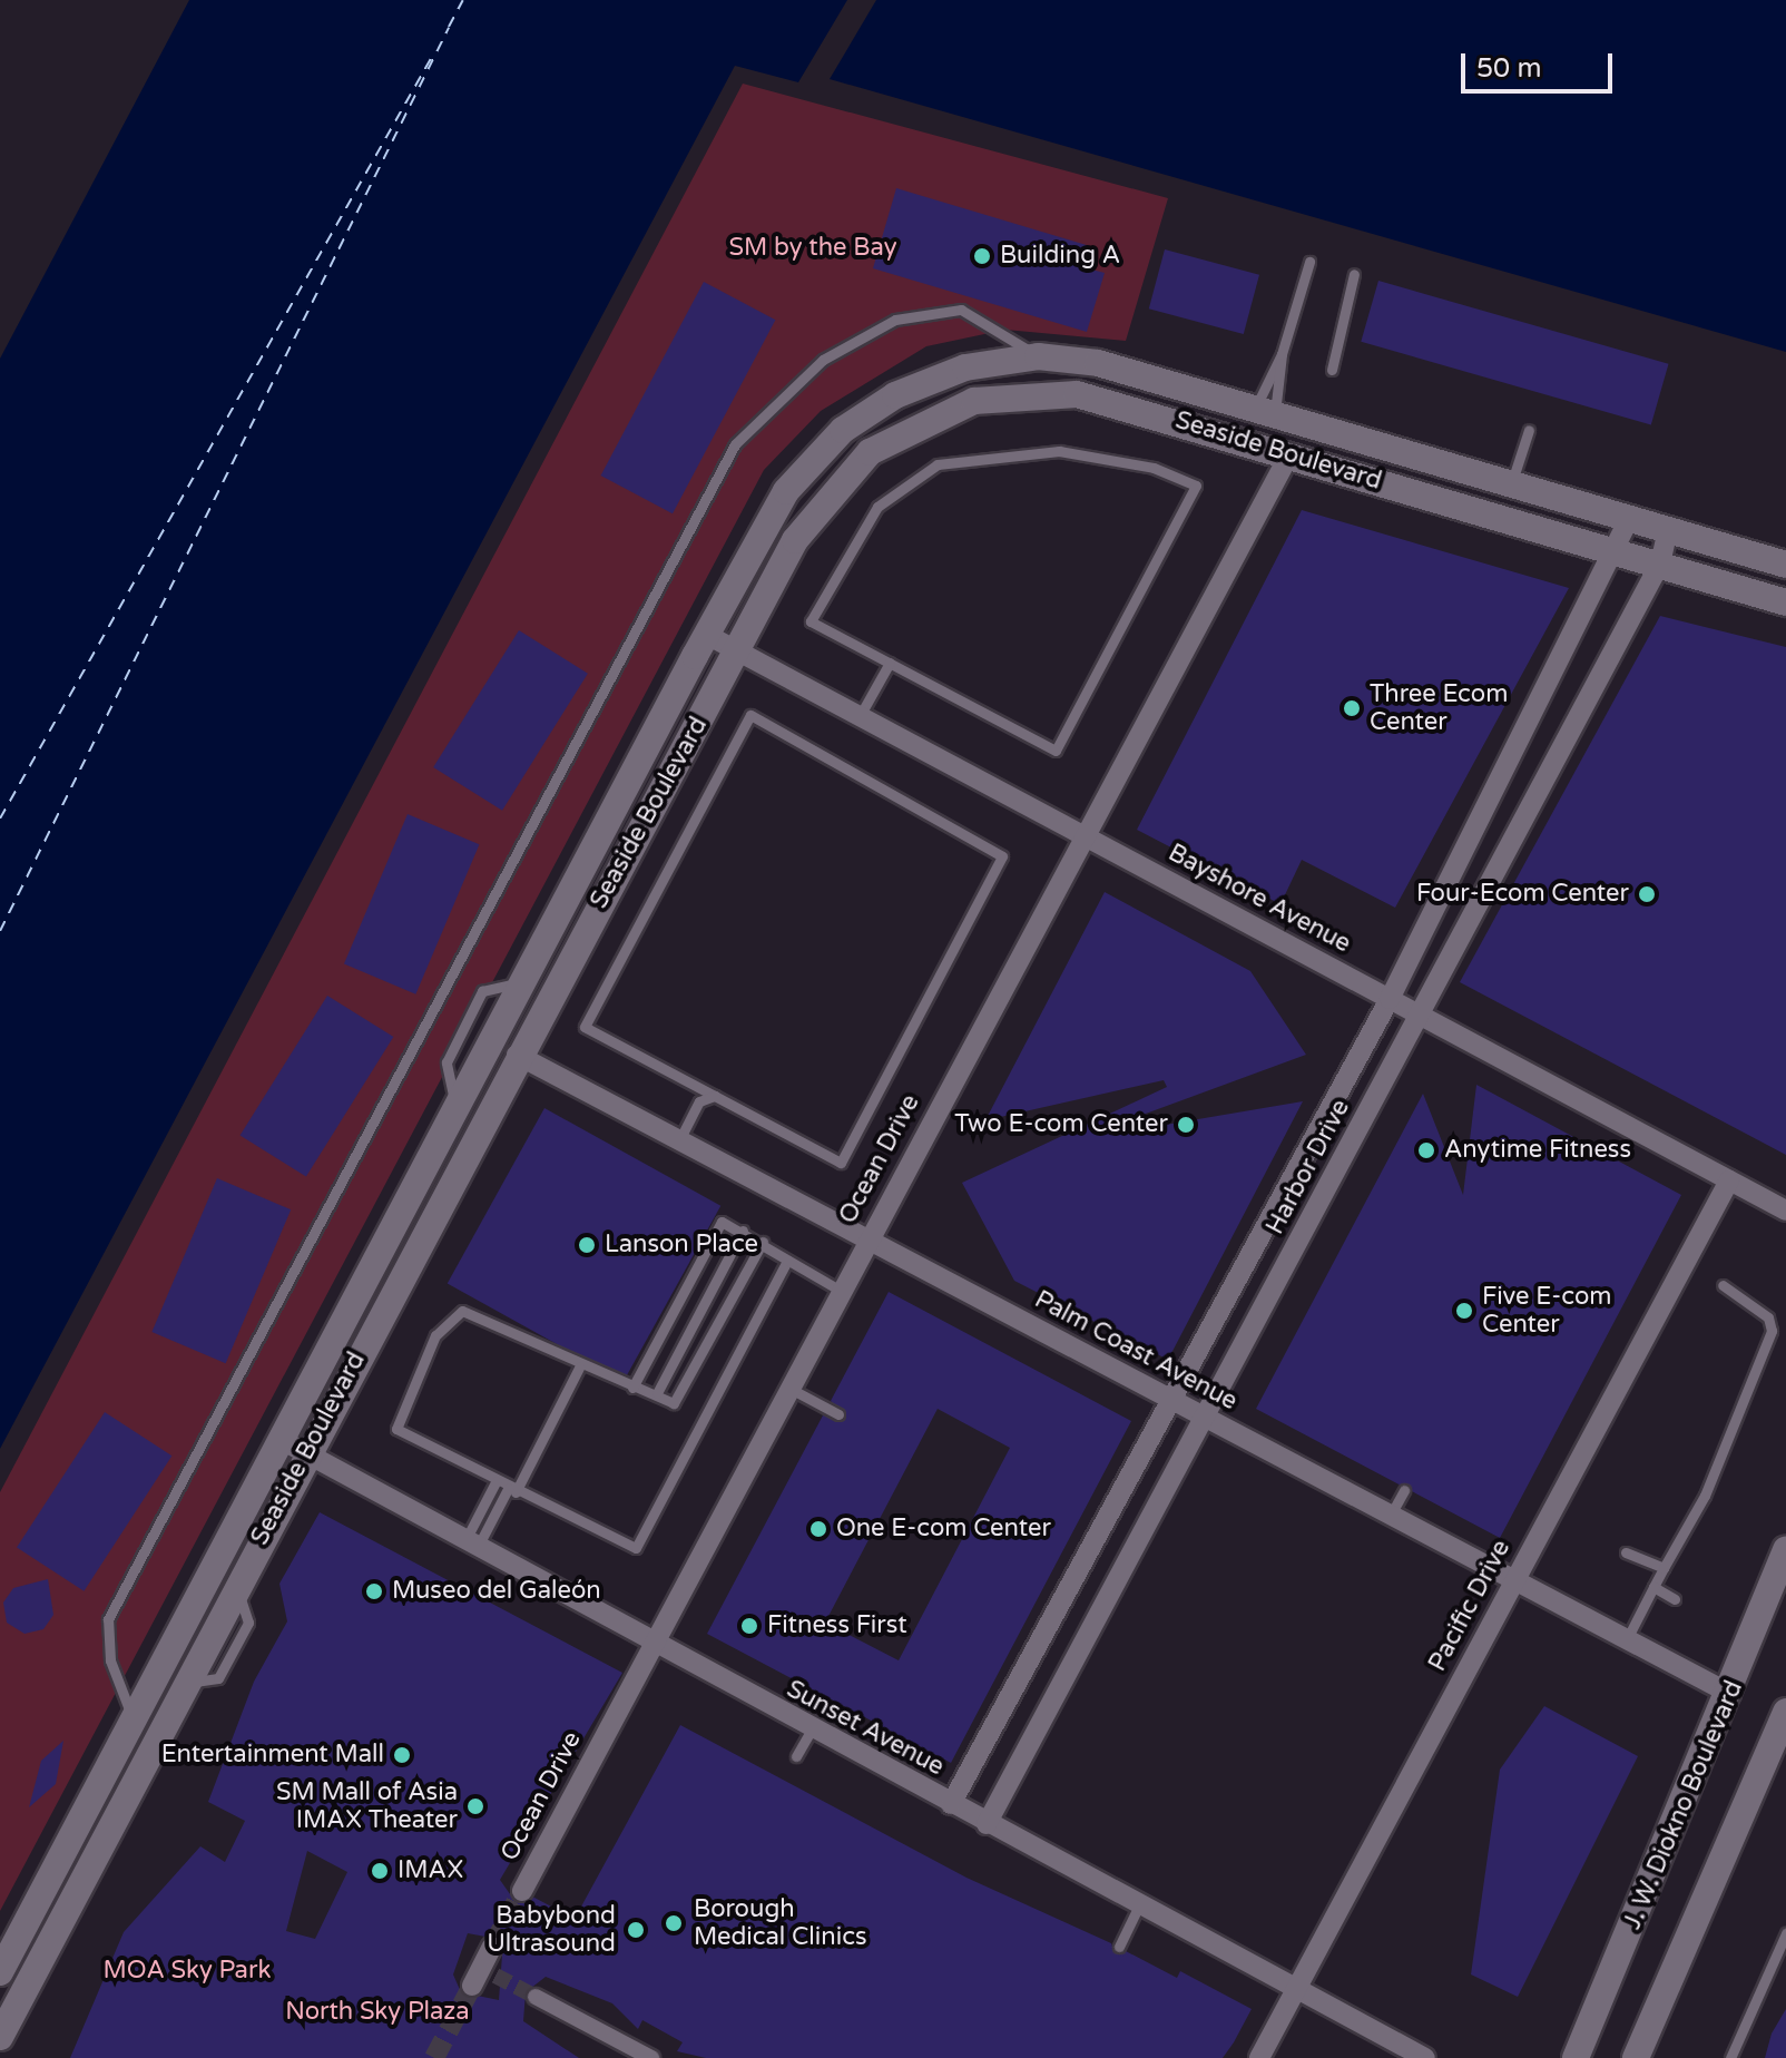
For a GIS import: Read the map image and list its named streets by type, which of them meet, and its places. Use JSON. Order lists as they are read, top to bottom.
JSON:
{
  "streets": {
    "street": [
      "Seaside Boulevard",
      "Bayshore Avenue",
      "Ocean Drive",
      "Harbor Drive",
      "Palm Coast Avenue",
      "Pacific Drive",
      "Sunset Avenue",
      "J. W. Diokno Boulevard"
    ]
  },
  "crossings": [
    ["Seaside Boulevard", "Bayshore Avenue"],
    ["Seaside Boulevard", "Ocean Drive"],
    ["Seaside Boulevard", "Harbor Drive"],
    ["Seaside Boulevard", "Palm Coast Avenue"],
    ["Seaside Boulevard", "Sunset Avenue"],
    ["Bayshore Avenue", "Ocean Drive"],
    ["Bayshore Avenue", "Harbor Drive"],
    ["Bayshore Avenue", "Pacific Drive"],
    ["Ocean Drive", "Palm Coast Avenue"],
    ["Ocean Drive", "Sunset Avenue"],
    ["Harbor Drive", "Palm Coast Avenue"],
    ["Harbor Drive", "Sunset Avenue"],
    ["Palm Coast Avenue", "Pacific Drive"],
    ["Palm Coast Avenue", "J. W. Diokno Boulevard"],
    ["Pacific Drive", "Sunset Avenue"]
  ],
  "parks": ["SM by the Bay", "MOA Sky Park", "North Sky Plaza"],
  "places": [
    "Building A",
    "Three Ecom Center",
    "Four-Ecom Center",
    "Two E-com Center",
    "Anytime Fitness",
    "Lanson Place",
    "Five E-com Center",
    "One E-com Center",
    "Museo del Galeón",
    "Fitness First",
    "Entertainment Mall",
    "SM Mall of Asia IMAX Theater",
    "IMAX",
    "Borough Medical Clinics",
    "Babybond Ultrasound"
  ],
  "scale_bar": "50 m"
}
